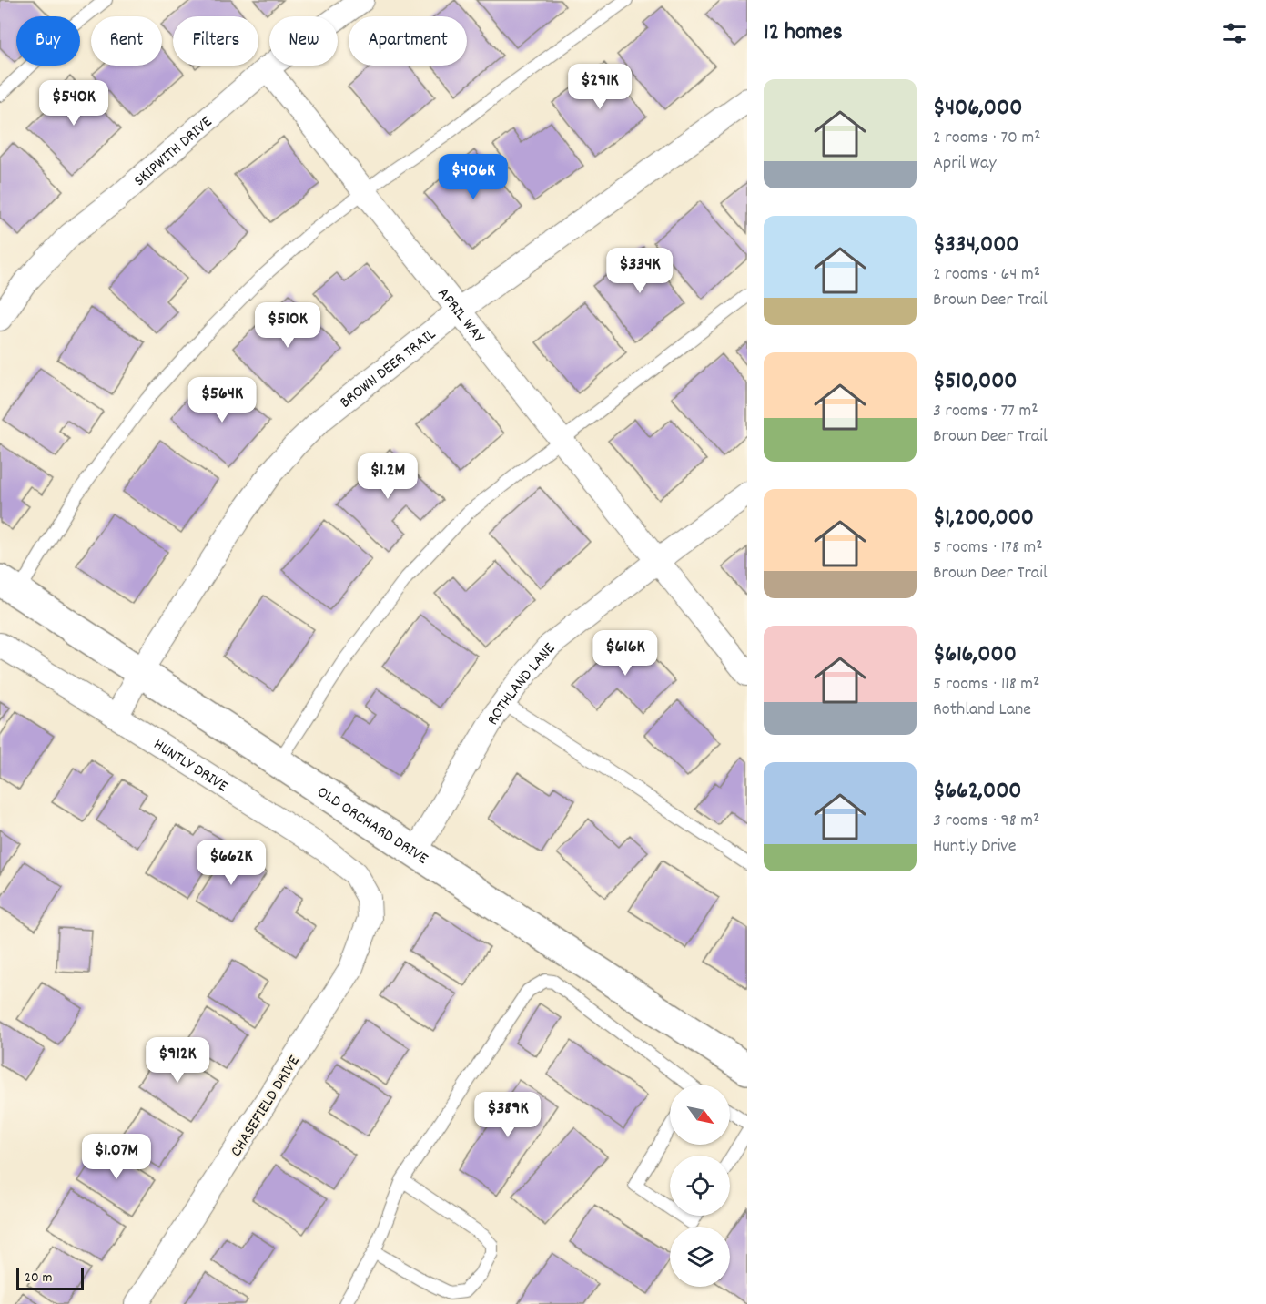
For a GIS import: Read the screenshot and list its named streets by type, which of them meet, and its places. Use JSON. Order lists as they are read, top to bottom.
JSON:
{
  "streets": {
    "street": [
      "SKIPWITH DRIVE",
      "APRIL WAY",
      "BROWN DEER TRAIL",
      "ROTHLAND LANE",
      "HUNTLY DRIVE",
      "OLD ORCHARD DRIVE",
      "CHASEFIELD DRIVE"
    ]
  },
  "crossings": [
    ["SKIPWITH DRIVE", "APRIL WAY"],
    ["APRIL WAY", "BROWN DEER TRAIL"],
    ["APRIL WAY", "ROTHLAND LANE"],
    ["BROWN DEER TRAIL", "HUNTLY DRIVE"],
    ["BROWN DEER TRAIL", "OLD ORCHARD DRIVE"],
    ["ROTHLAND LANE", "OLD ORCHARD DRIVE"],
    ["HUNTLY DRIVE", "CHASEFIELD DRIVE"]
  ],
  "scale_bar": "20 m",
  "north": "bottom right",
  "page": {
    "heading": "12 homes",
    "chip": [
      "Buy",
      "Rent",
      "Filters",
      "New",
      "Apartment"
    ],
    "price": [
      "$291K",
      "$540K",
      "$406K",
      "$334K",
      "$510K",
      "$564K",
      "$1.2M",
      "$616K",
      "$662K",
      "$912K",
      "$389K",
      "$1.07M"
    ],
    "list": [
      {
        "name": "$406,000",
        "note": "2 rooms · 70 m² · April Way"
      },
      {
        "name": "$334,000",
        "note": "2 rooms · 64 m² · Brown Deer Trail"
      },
      {
        "name": "$510,000",
        "note": "3 rooms · 77 m² · Brown Deer Trail"
      },
      {
        "name": "$1,200,000",
        "note": "5 rooms · 178 m² · Brown Deer Trail"
      },
      {
        "name": "$616,000",
        "note": "5 rooms · 118 m² · Rothland Lane"
      },
      {
        "name": "$662,000",
        "note": "3 rooms · 98 m² · Huntly Drive"
      }
    ],
    "scale": "20 m"
  }
}
